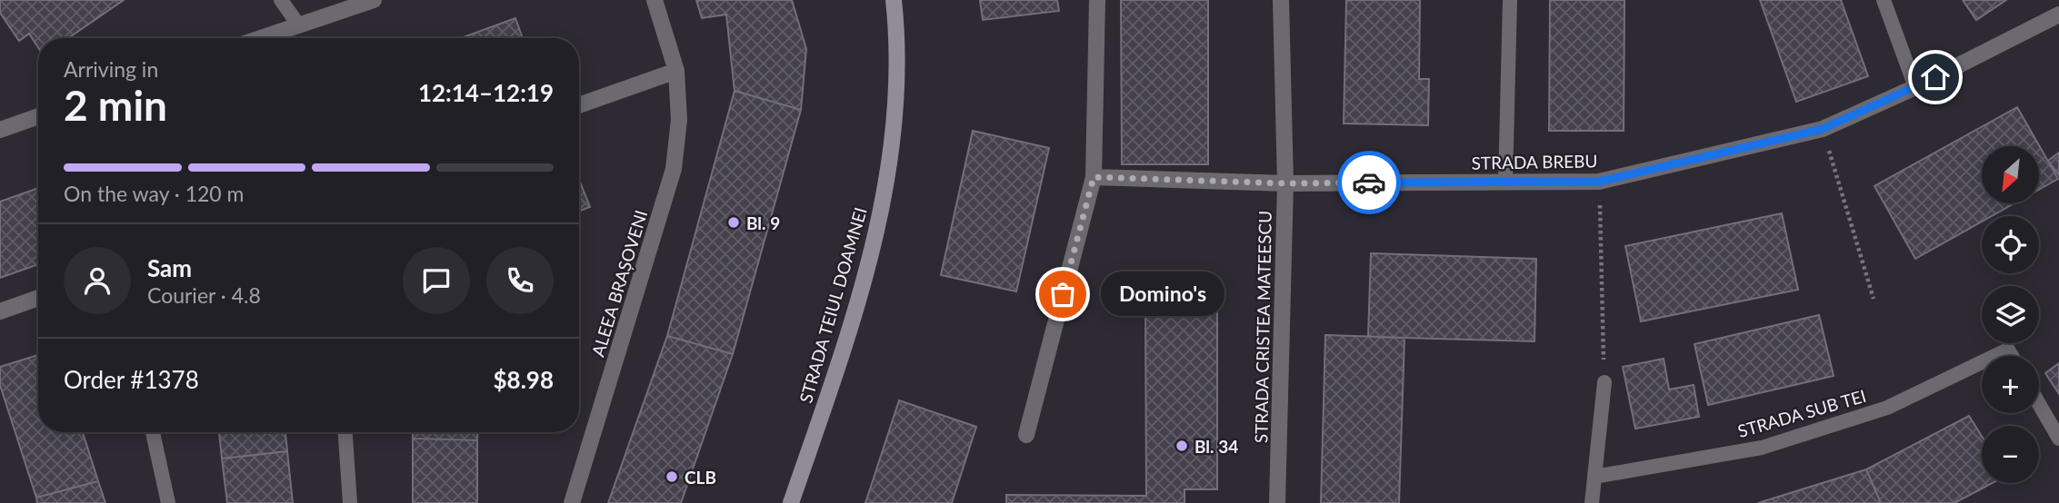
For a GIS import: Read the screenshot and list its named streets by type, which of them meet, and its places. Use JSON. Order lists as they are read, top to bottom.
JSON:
{
  "streets": {
    "street": [
      "STRADA BREBU",
      "ALEEA BRAȘOVENI",
      "STRADA TEIUL DOAMNEI",
      "STRADA CRISTEA MATEESCU"
    ],
    "lane": ["STRADA SUB TEI"]
  },
  "crossings": [
    ["STRADA BREBU", "STRADA CRISTEA MATEESCU"]
  ],
  "places": [
    "Bl. 9",
    "Domino's",
    "Bl. 34",
    "CLB"
  ],
  "north": "bottom left",
  "page": {
    "heading": ["2 min", "Arriving in", "12:14–12:19"],
    "panel": [
      "Sam",
      "Courier · 4.8",
      "Order #1378",
      "$8.98"
    ],
    "map_buttons": ["+", "−"],
    "bar": "On the way · 120 m",
    "bubble": "Domino's"
  }
}
